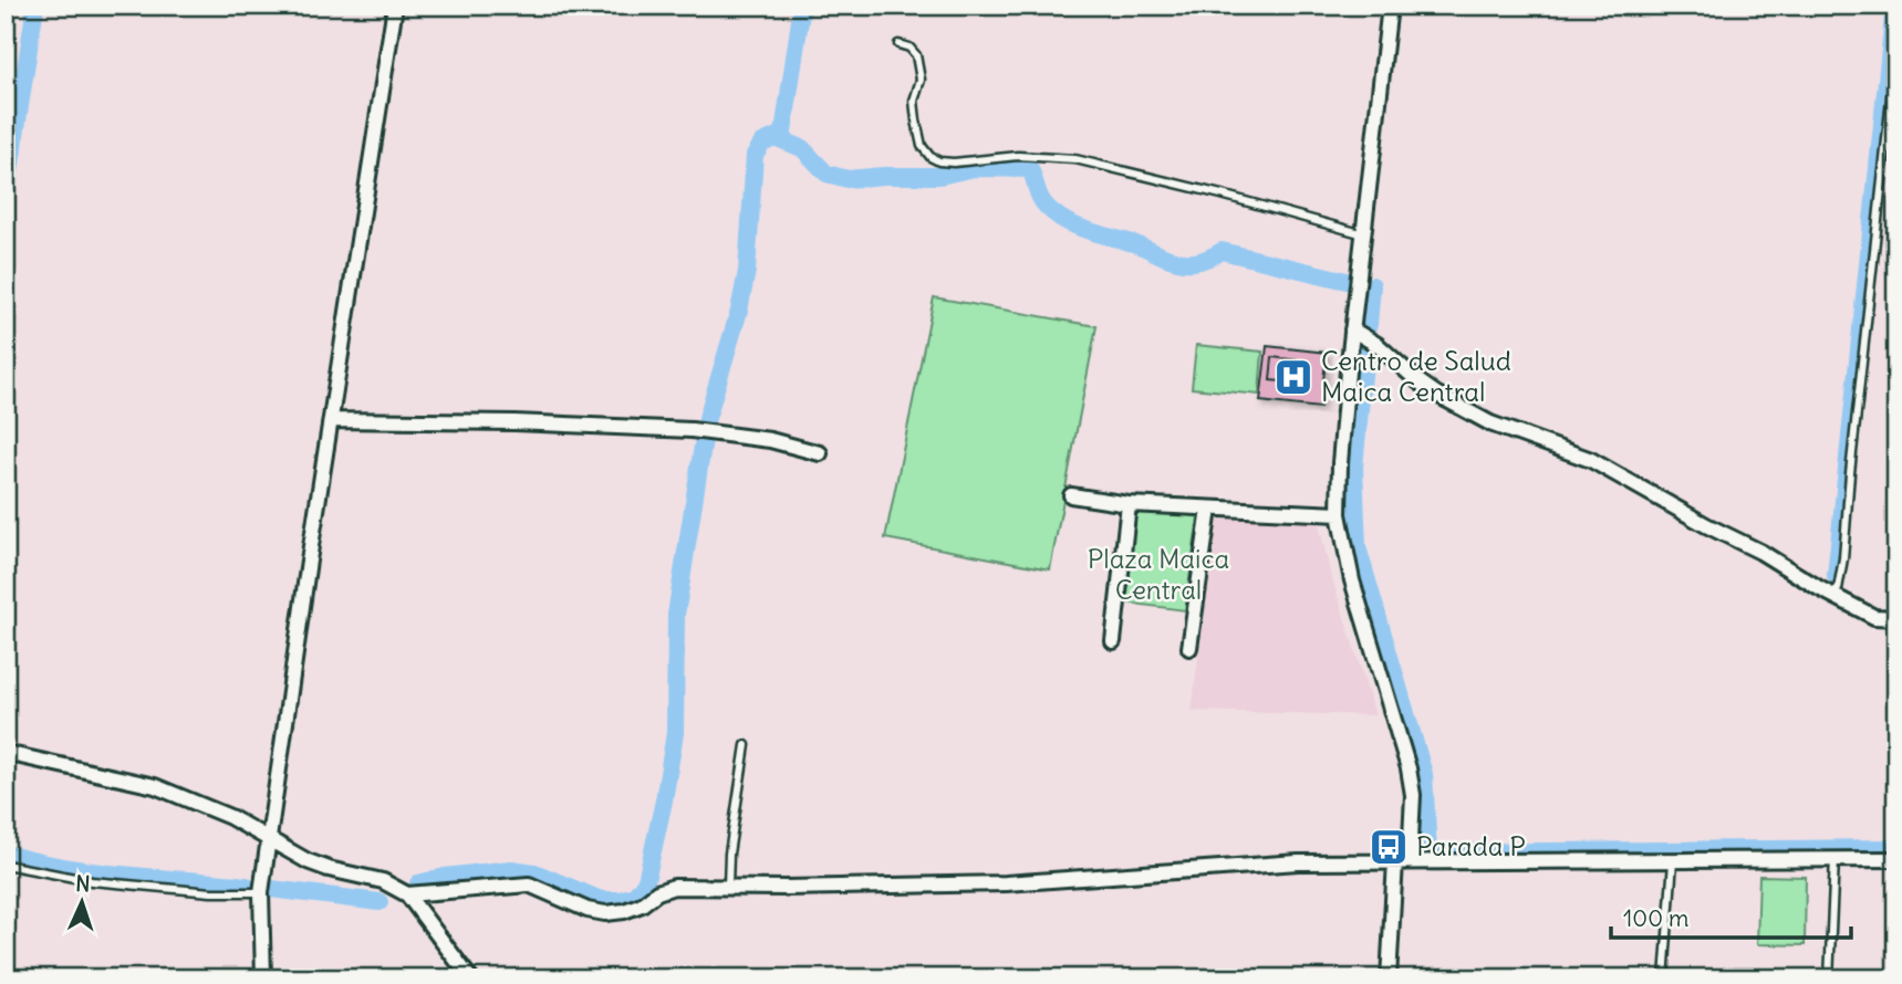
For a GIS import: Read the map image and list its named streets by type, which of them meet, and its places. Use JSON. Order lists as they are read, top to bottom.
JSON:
{
  "parks": ["Plaza Maica Central"],
  "places": {
    "hospital": ["Centro de Salud Maica Central"],
    "bus stop": ["Parada P"]
  },
  "scale_bar": "100 m",
  "north": "top"
}
